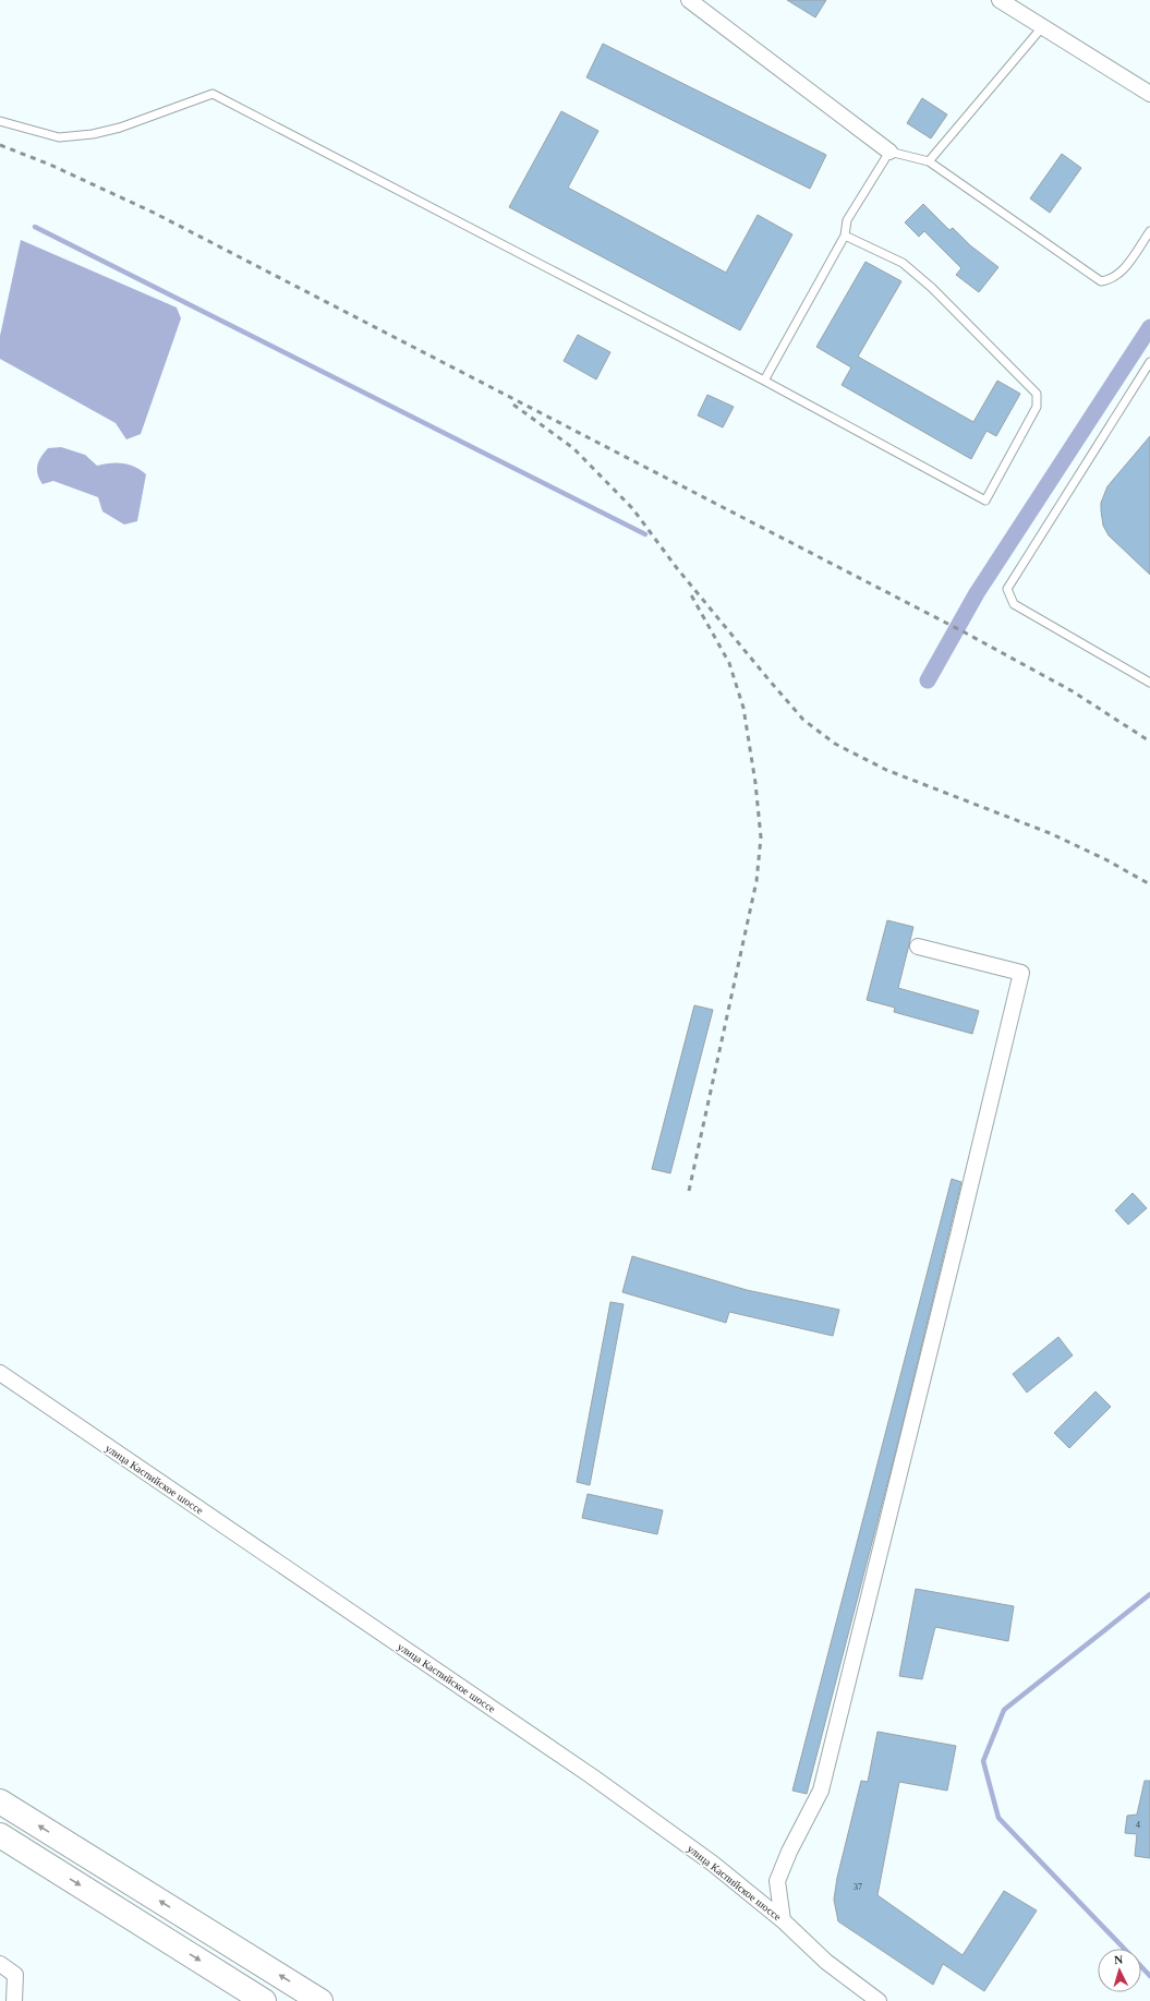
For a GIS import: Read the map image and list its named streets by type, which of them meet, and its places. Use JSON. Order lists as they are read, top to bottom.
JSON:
{
  "streets": {
    "street": ["улица Каспийское шоссе"]
  },
  "house_numbers": ["4", "37"],
  "north": "top"
}
